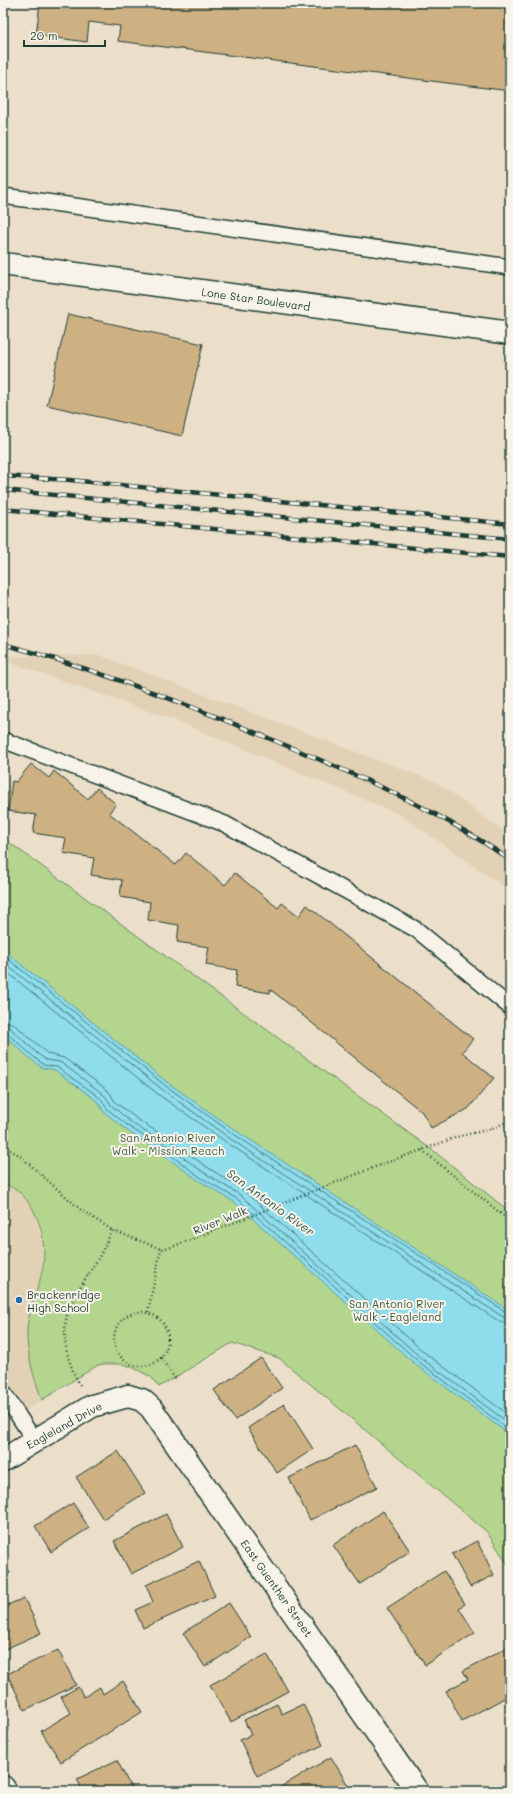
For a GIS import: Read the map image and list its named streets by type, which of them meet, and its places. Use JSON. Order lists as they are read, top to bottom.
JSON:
{
  "streets": {
    "street": ["Lone Star Boulevard", "Eagleland Drive", "East Guenther Street"],
    "path": ["River Walk"]
  },
  "crossings": [
    ["Eagleland Drive", "East Guenther Street"]
  ],
  "water": ["San Antonio River"],
  "parks": ["San Antonio River Walk - Mission Reach", "San Antonio River Walk - Eagleland"],
  "places": ["Brackenridge High School"],
  "scale_bar": "20 m"
}
